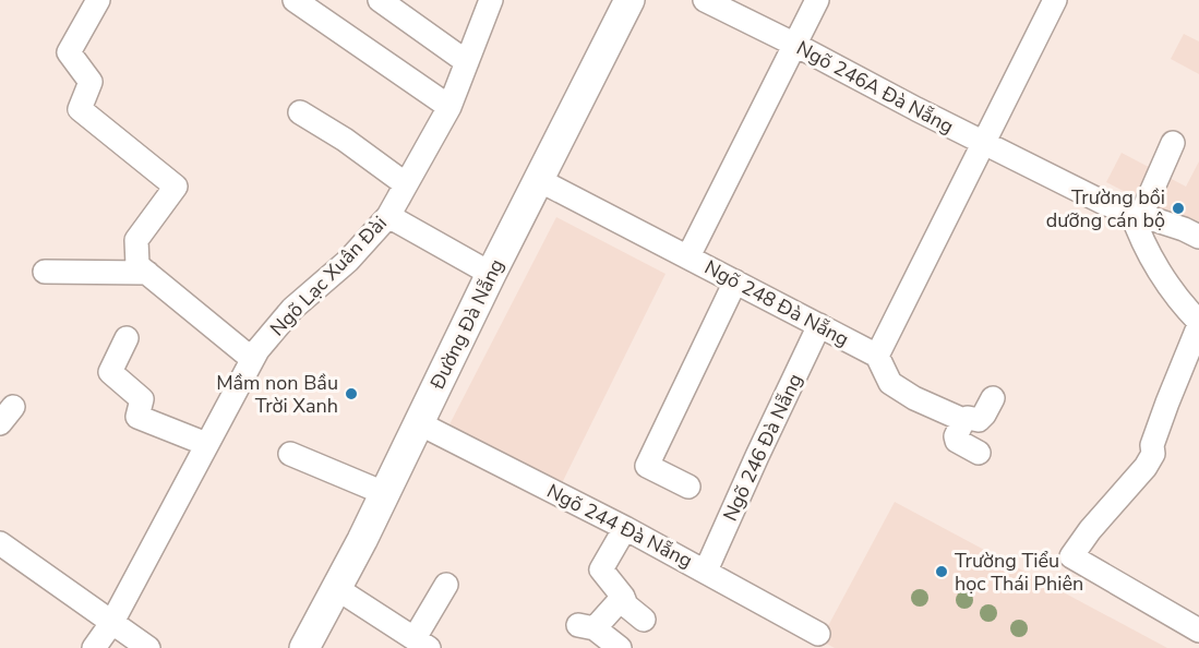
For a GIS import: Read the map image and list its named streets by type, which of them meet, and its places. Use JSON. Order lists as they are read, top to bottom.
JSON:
{
  "streets": {
    "main road": ["Đường Đà Nẵng"],
    "street": [
      "Ngõ 246A Đà Nẵng",
      "Ngõ Lạc Xuân Đài",
      "Ngõ 248 Đà Nẵng",
      "Ngõ 246 Đà Nẵng",
      "Ngõ 244 Đà Nẵng"
    ]
  },
  "crossings": [
    ["Ngõ 248 Đà Nẵng", "Đường Đà Nẵng"],
    ["Ngõ 248 Đà Nẵng", "Ngõ 246 Đà Nẵng"],
    ["Đường Đà Nẵng", "Ngõ 244 Đà Nẵng"],
    ["Ngõ 246 Đà Nẵng", "Ngõ 244 Đà Nẵng"]
  ],
  "places": ["Trường bồi dưỡng cán bộ", "Mầm non Bầu Trời Xanh", "Trường Tiểu học Thái Phiên"]
}
